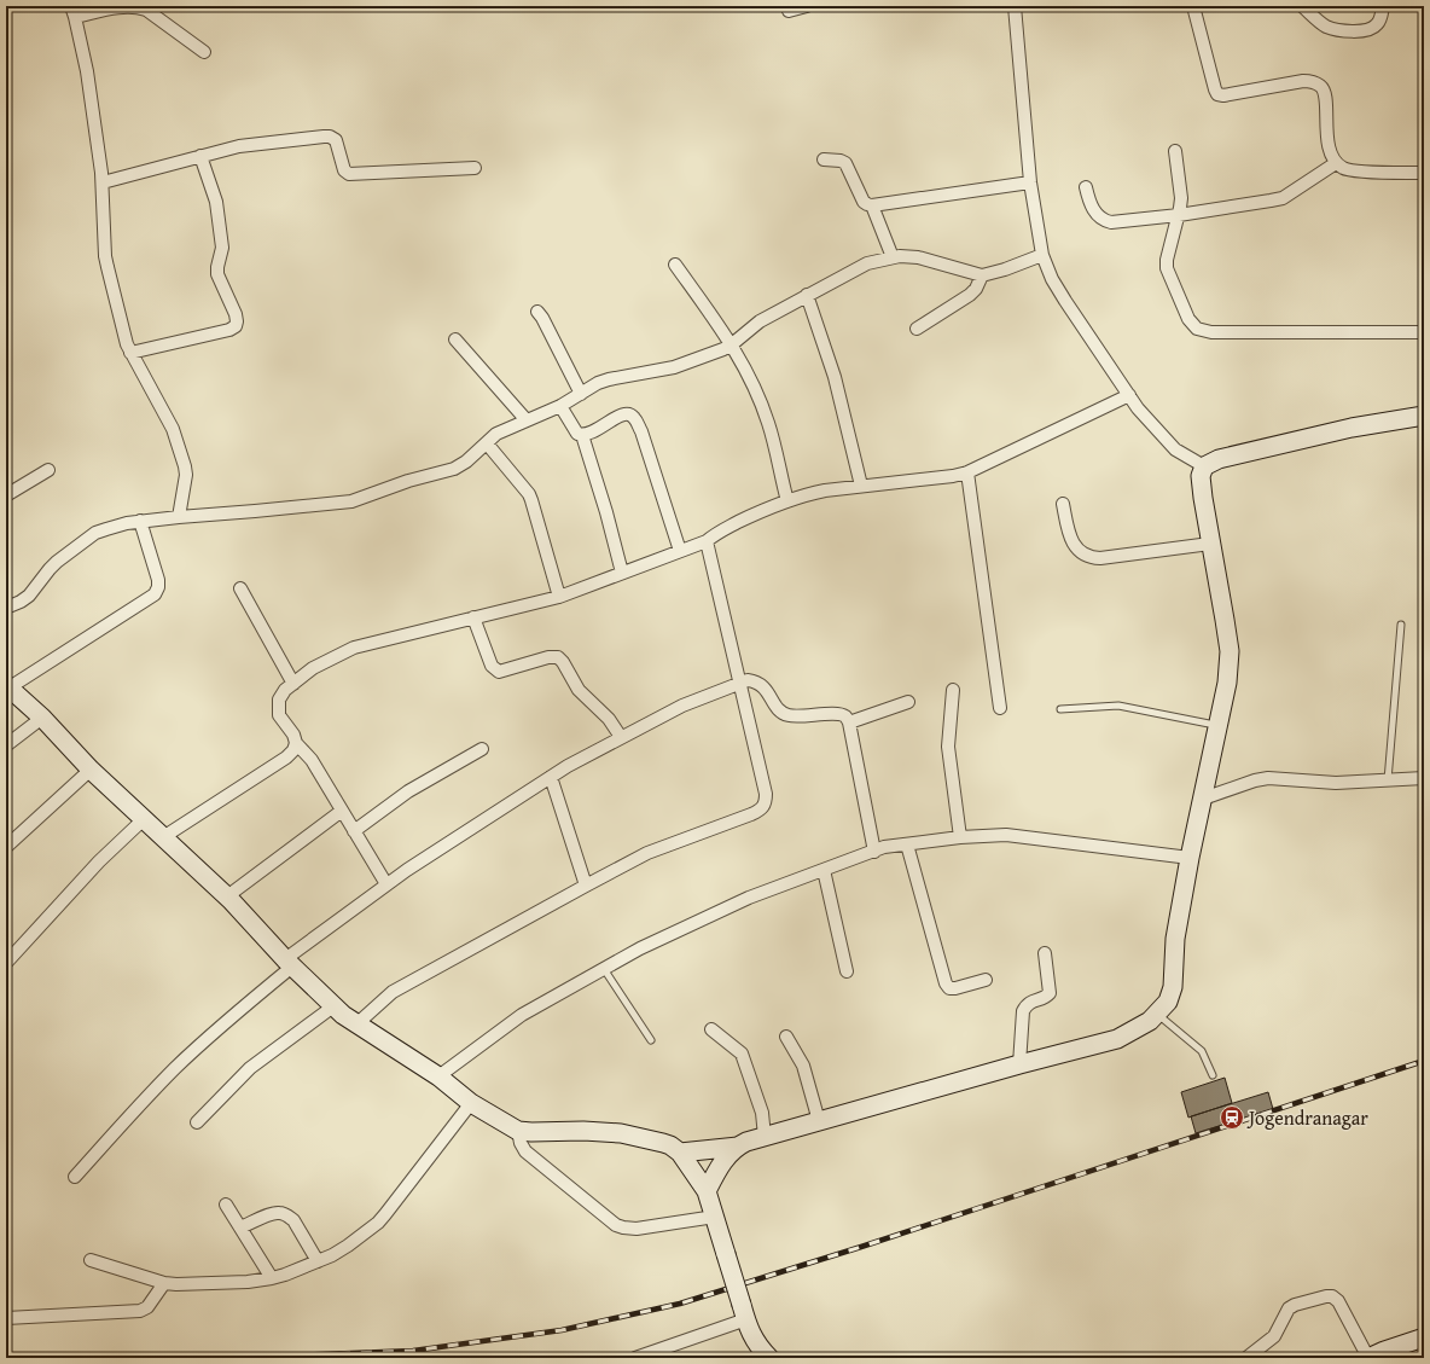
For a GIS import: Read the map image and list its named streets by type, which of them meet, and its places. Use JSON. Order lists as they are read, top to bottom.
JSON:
{
  "places": {
    "station": ["Jogendranagar"]
  }
}
